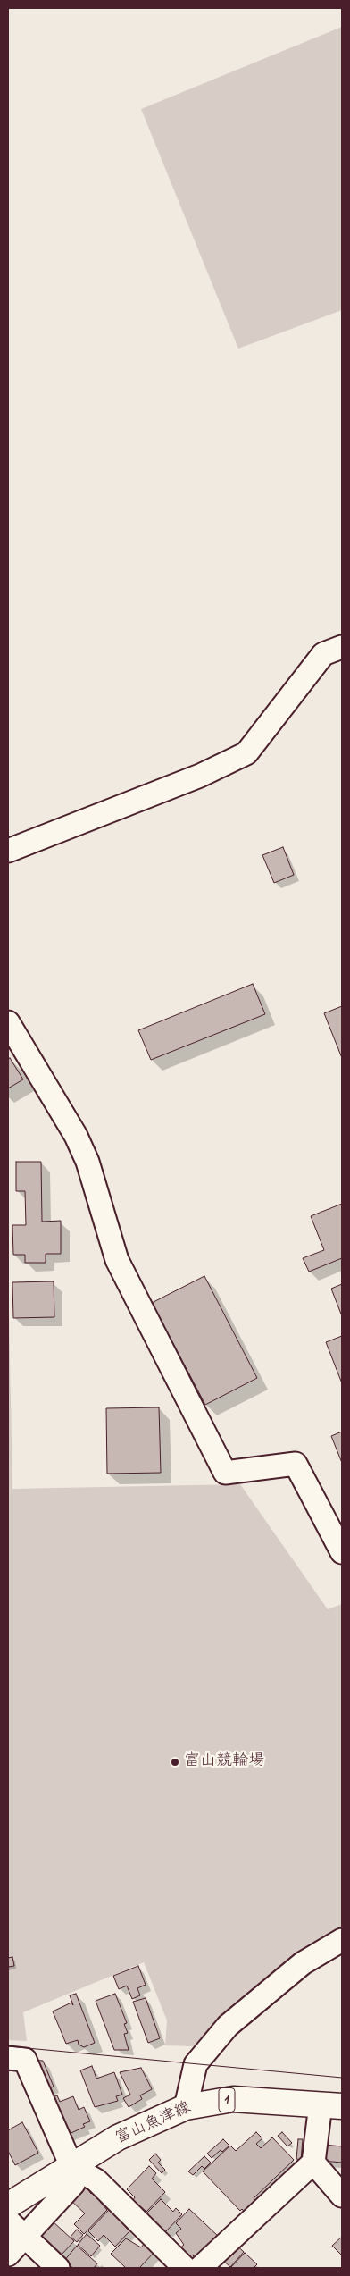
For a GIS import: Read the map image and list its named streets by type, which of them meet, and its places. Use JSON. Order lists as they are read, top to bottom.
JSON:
{
  "streets": {
    "main road": ["1", "富山魚津線"]
  },
  "places": ["富山競輪場"]
}
